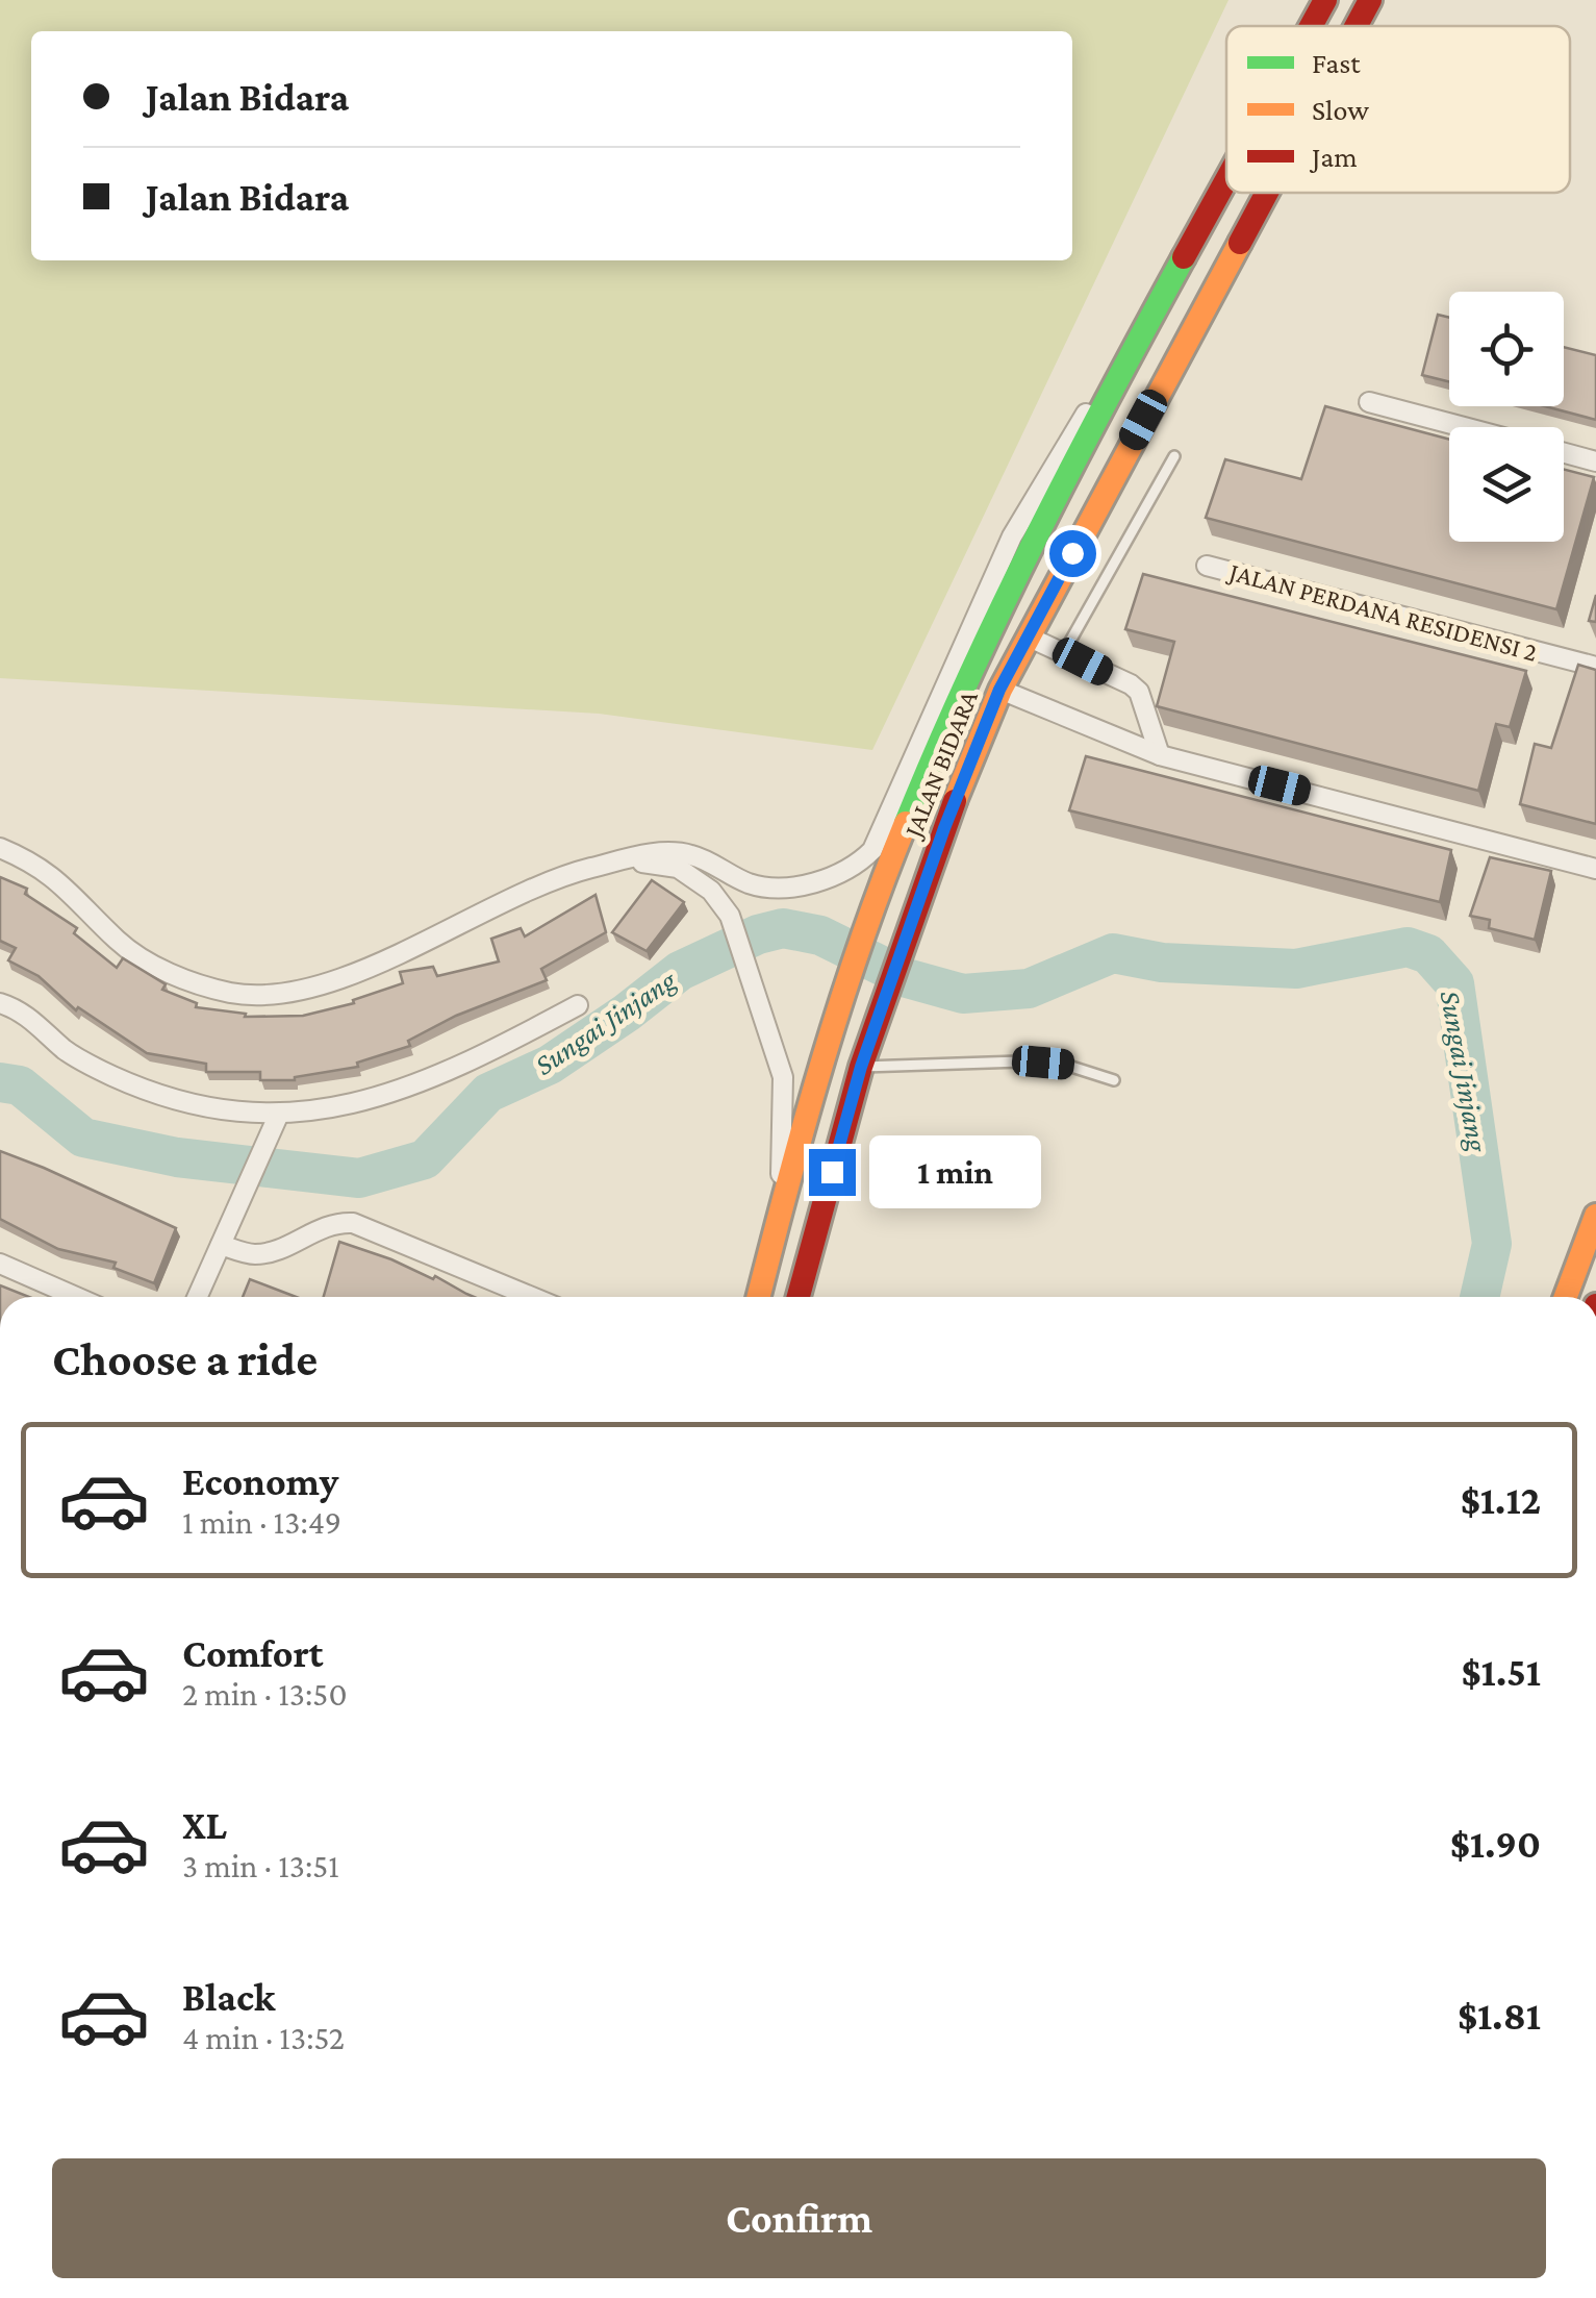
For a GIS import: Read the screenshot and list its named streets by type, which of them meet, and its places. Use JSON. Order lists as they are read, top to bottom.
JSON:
{
  "streets": {
    "main road": ["JALAN BIDARA"],
    "street": ["JALAN PERDANA RESIDENSI 2"]
  },
  "water": ["Sungai Jinjang"],
  "legend": ["Fast", "Slow", "Jam"],
  "page": {
    "banner": ["Jalan Bidara", "Jalan Bidara"],
    "bubble": "1 min",
    "heading": "Choose a ride",
    "list": [
      {
        "name": "Economy",
        "note": "1 min · 13:49",
        "value": "$1.12"
      },
      {
        "name": "Comfort",
        "note": "2 min · 13:50",
        "value": "$1.51"
      },
      {
        "name": "XL",
        "note": "3 min · 13:51",
        "value": "$1.90"
      },
      {
        "name": "Black",
        "note": "4 min · 13:52",
        "value": "$1.81"
      }
    ],
    "buttons": "Confirm"
  }
}
